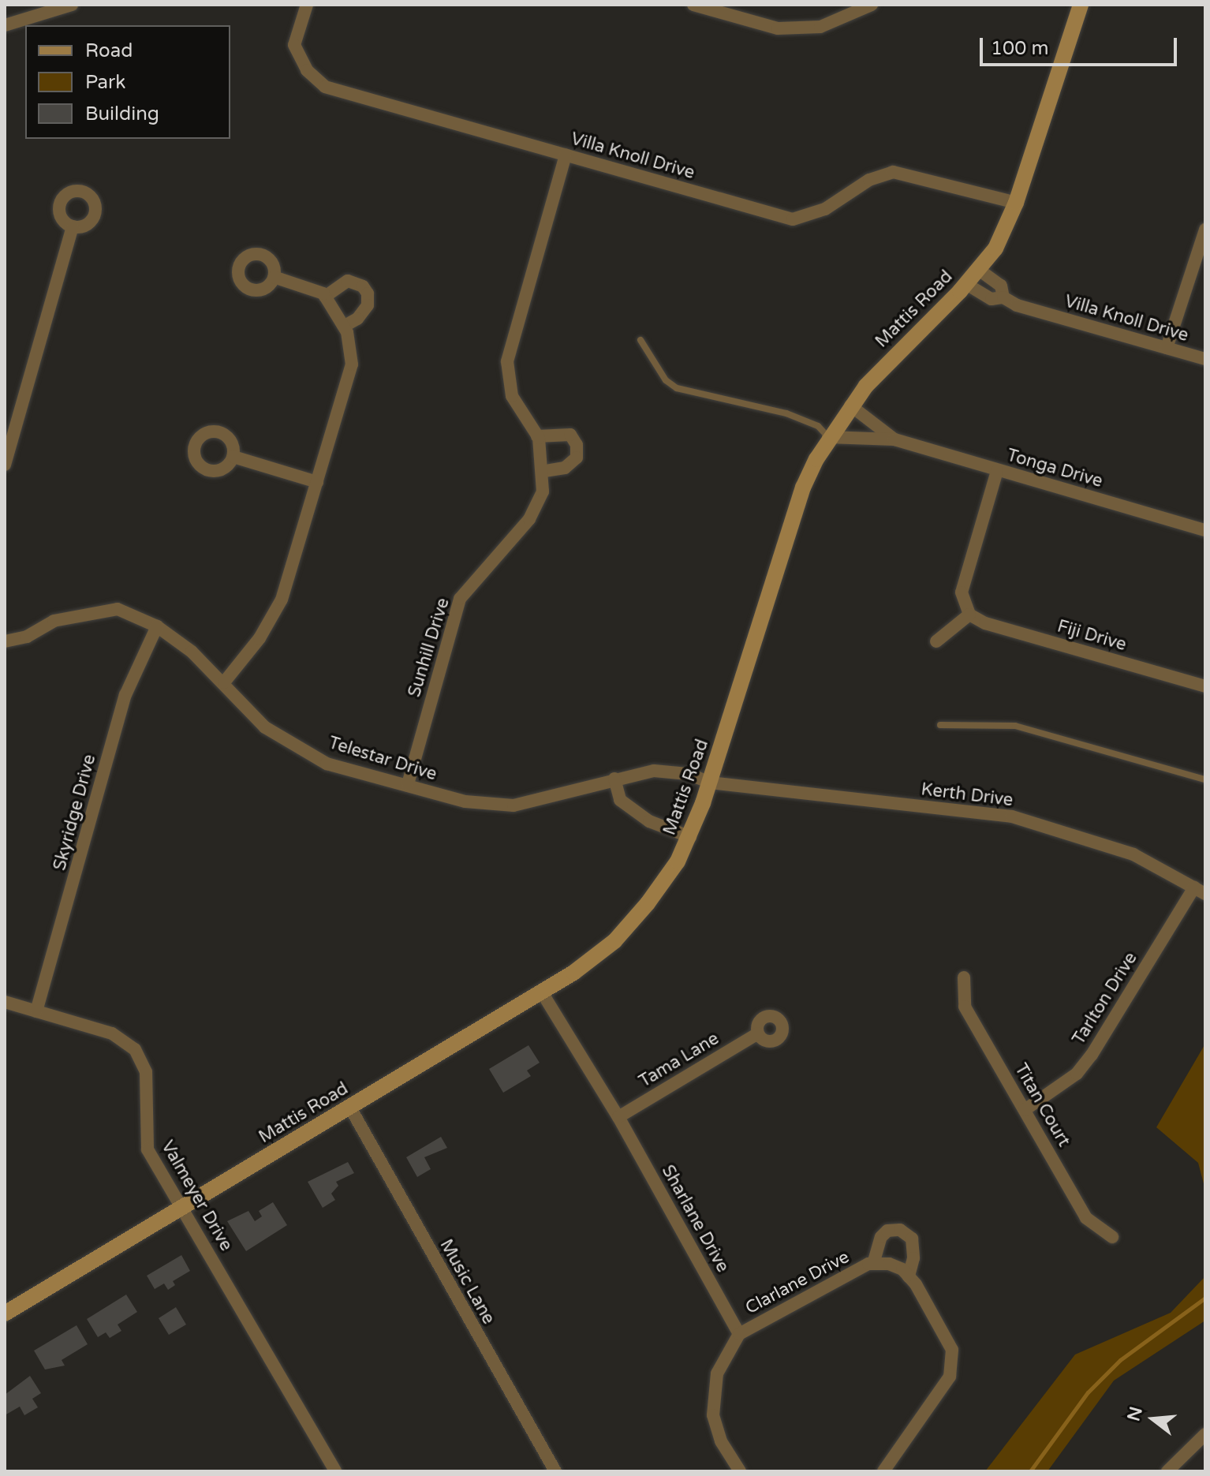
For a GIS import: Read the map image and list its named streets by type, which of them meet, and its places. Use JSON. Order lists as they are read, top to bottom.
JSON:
{
  "streets": {
    "main road": ["Mattis Road"],
    "street": [
      "Villa Knoll Drive",
      "Tonga Drive",
      "Fiji Drive",
      "Sunhill Drive",
      "Telestar Drive",
      "Kerth Drive",
      "Skyridge Drive",
      "Tarlton Drive",
      "Tama Lane",
      "Titan Court",
      "Valmeyer Drive",
      "Sharlane Drive",
      "Music Lane",
      "Clarlane Drive"
    ]
  },
  "crossings": [
    ["Villa Knoll Drive", "Mattis Road"],
    ["Villa Knoll Drive", "Sunhill Drive"],
    ["Mattis Road", "Tonga Drive"],
    ["Mattis Road", "Telestar Drive"],
    ["Mattis Road", "Kerth Drive"],
    ["Mattis Road", "Valmeyer Drive"],
    ["Mattis Road", "Sharlane Drive"],
    ["Mattis Road", "Music Lane"],
    ["Sunhill Drive", "Telestar Drive"],
    ["Telestar Drive", "Kerth Drive"],
    ["Telestar Drive", "Skyridge Drive"],
    ["Kerth Drive", "Tarlton Drive"],
    ["Skyridge Drive", "Valmeyer Drive"],
    ["Tarlton Drive", "Titan Court"],
    ["Tama Lane", "Sharlane Drive"],
    ["Sharlane Drive", "Clarlane Drive"]
  ],
  "legend": ["Road", "Park", "Building"],
  "scale_bar": "100 m",
  "north": "left"
}
